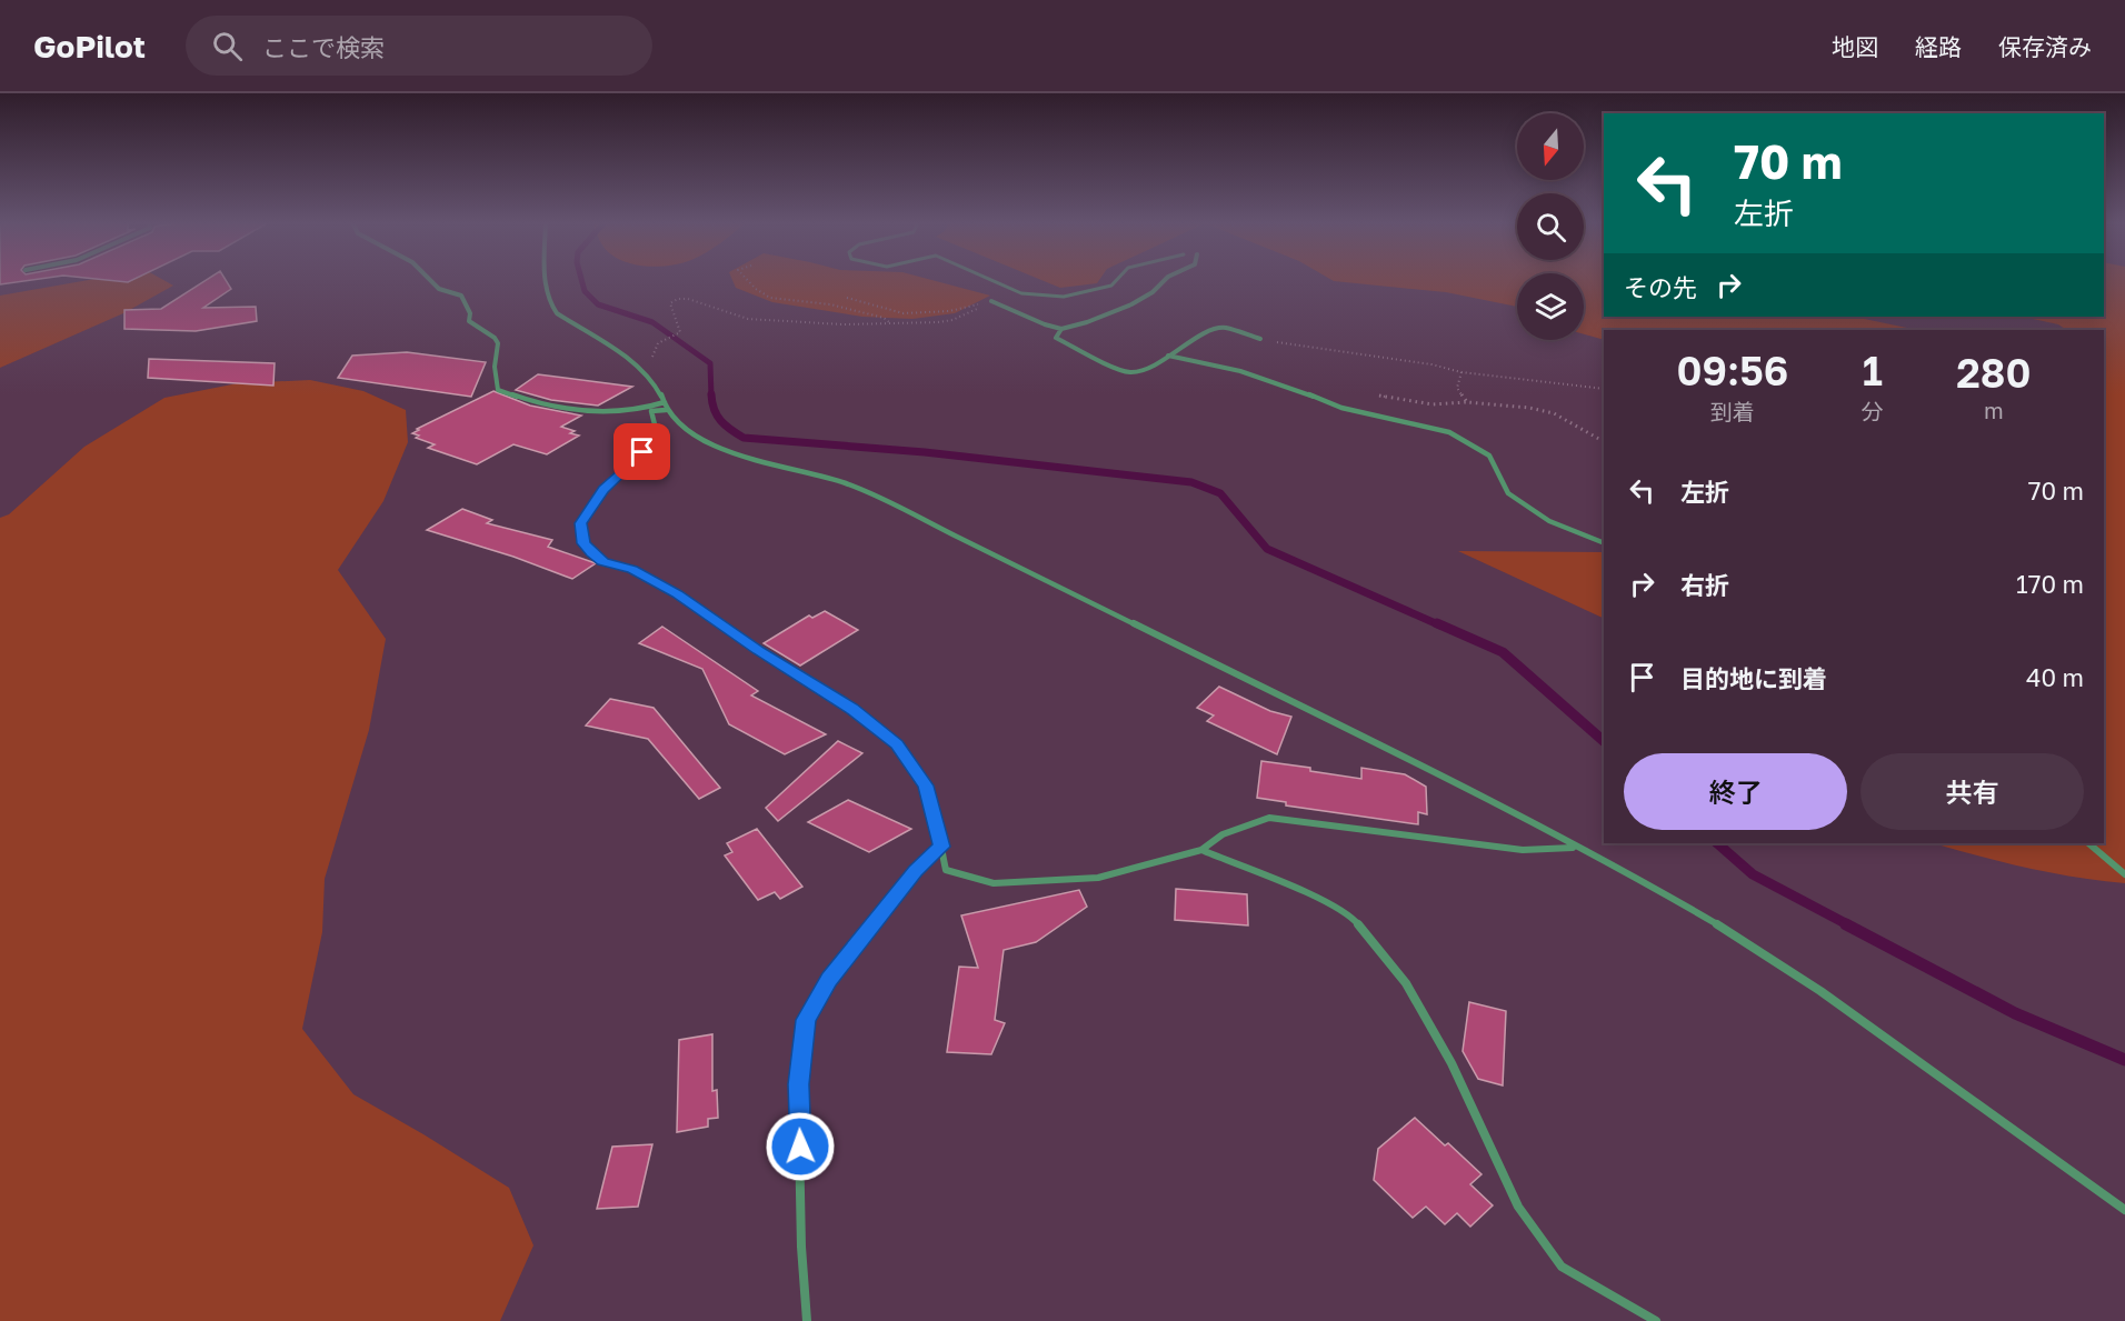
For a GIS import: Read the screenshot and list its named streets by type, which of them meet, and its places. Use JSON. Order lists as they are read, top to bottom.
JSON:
{
  "north": "bottom",
  "page": {
    "header": "GoPilot",
    "search": "ここで検索",
    "nav": ["地図", "経路", "保存済み"],
    "turn": ["70 m", "左折"],
    "then": "その先",
    "eta": [
      "09:56",
      "到着",
      "1",
      "分",
      "280",
      "m"
    ],
    "list": [
      {
        "name": "左折",
        "value": "70 m"
      },
      {
        "name": "右折",
        "value": "170 m"
      },
      {
        "name": "目的地に到着",
        "value": "40 m"
      }
    ],
    "buttons": ["終了", "共有"]
  }
}
